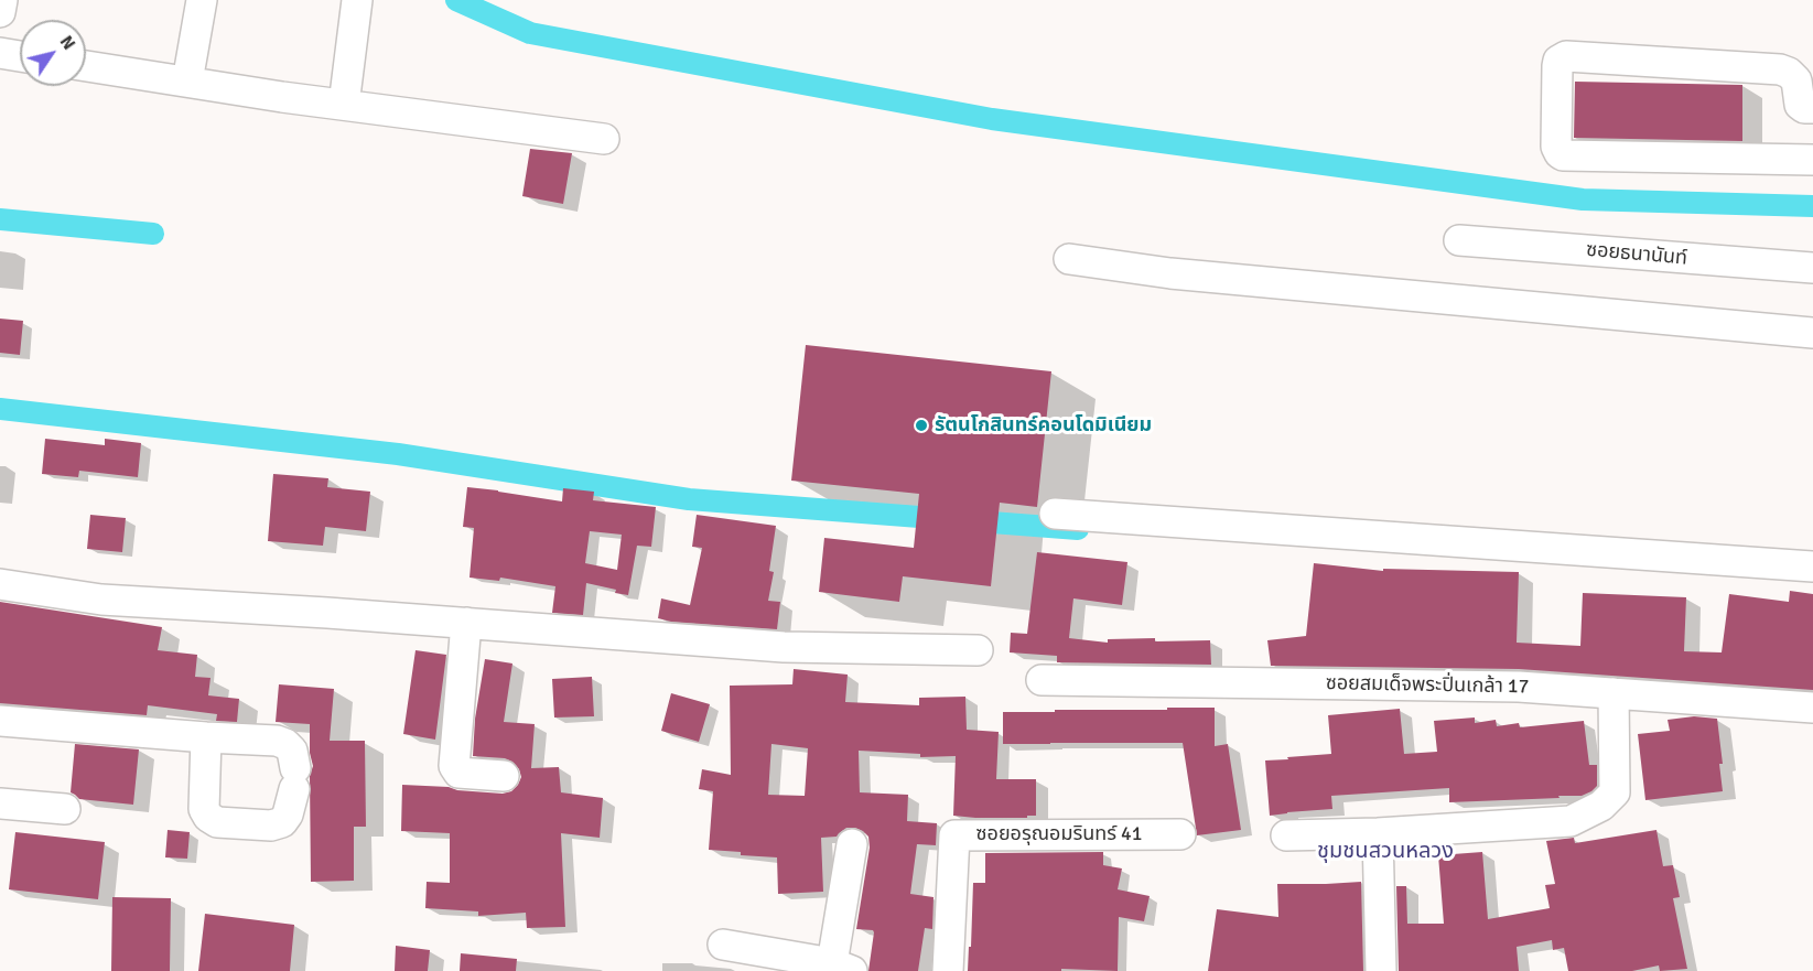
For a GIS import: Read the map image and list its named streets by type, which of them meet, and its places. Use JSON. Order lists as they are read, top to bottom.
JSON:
{
  "streets": {
    "street": ["ซอยธนานันท์", "ซอยสมเด็จพระปิ่นเกล้า 17", "ซอยอรุณอมรินทร์ 41"]
  },
  "districts": ["ชุมชนสวนหลวง"],
  "places": ["รัตนโกสินทร์คอนโดมิเนียม"],
  "north": "top right"
}
